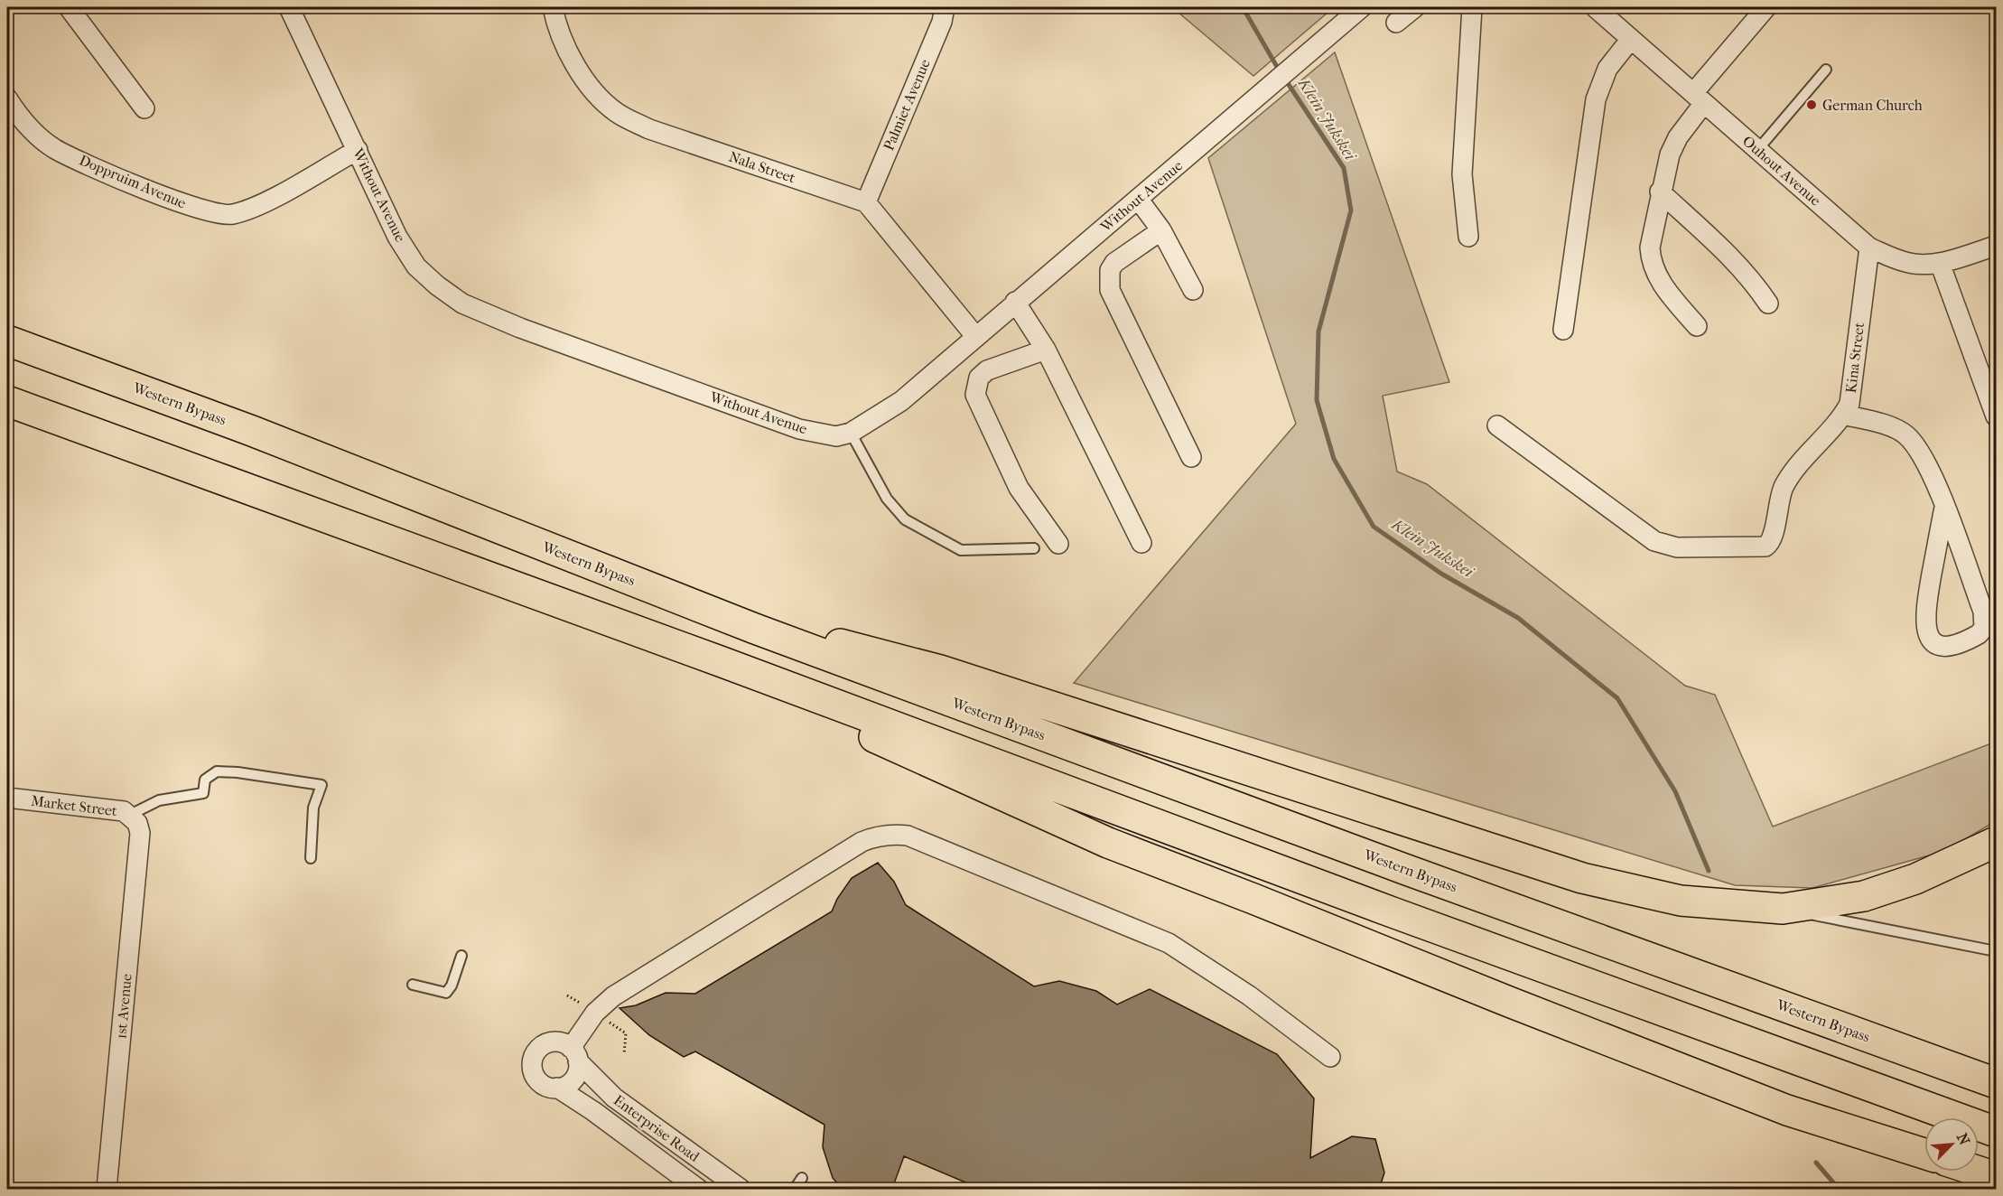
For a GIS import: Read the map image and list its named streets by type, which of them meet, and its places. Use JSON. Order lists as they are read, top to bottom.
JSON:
{
  "streets": {
    "highway": ["Western Bypass"],
    "street": [
      "Palmiet Avenue",
      "Nala Street",
      "Ouhout Avenue",
      "Doppruim Avenue",
      "Without Avenue",
      "Kina Street",
      "Market Street",
      "1st Avenue",
      "Enterprise Road"
    ]
  },
  "crossings": [
    ["Palmiet Avenue", "Nala Street"],
    ["Ouhout Avenue", "Kina Street"],
    ["Doppruim Avenue", "Without Avenue"],
    ["Market Street", "1st Avenue"]
  ],
  "water": ["Klein Jukskei"],
  "places": ["German Church"],
  "north": "top right"
}
